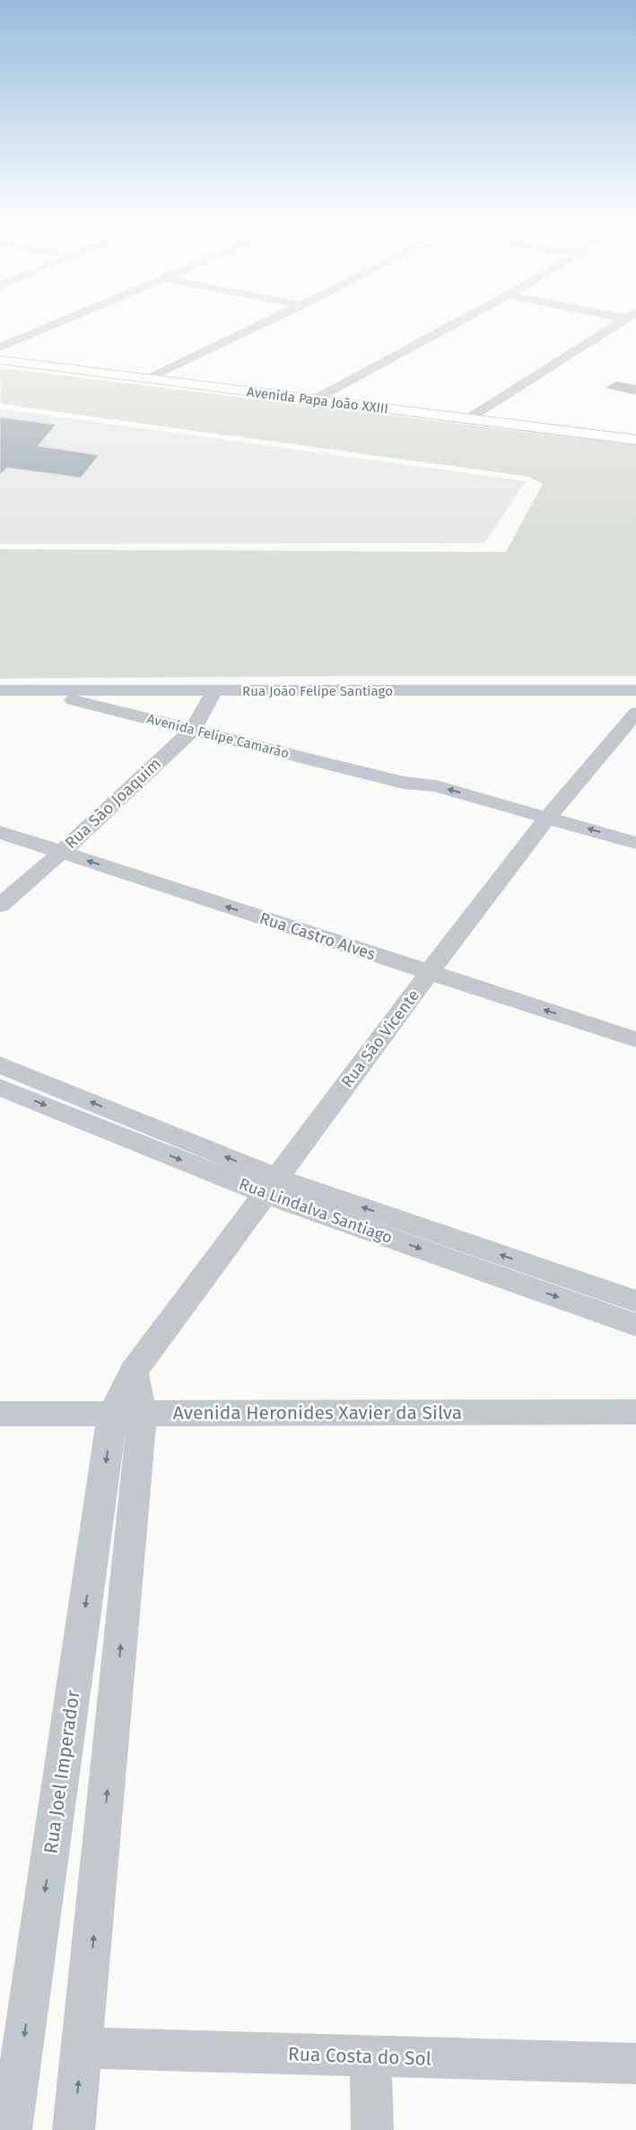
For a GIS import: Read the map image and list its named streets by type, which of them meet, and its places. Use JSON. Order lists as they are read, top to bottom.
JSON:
{
  "streets": {
    "main road": ["Avenida Papa João XXIII"],
    "street": [
      "Rua João Felipe Santiago",
      "Avenida Felipe Camarão",
      "Rua São Joaquim",
      "Rua Castro Alves",
      "Rua São Vicente",
      "Rua Lindalva Santiago",
      "Avenida Heronides Xavier da Silva",
      "Rua Joel Imperador",
      "Rua Costa do Sol"
    ]
  },
  "crossings": [
    ["Rua João Felipe Santiago", "Avenida Felipe Camarão"],
    ["Rua João Felipe Santiago", "Rua São Joaquim"],
    ["Avenida Felipe Camarão", "Rua São Joaquim"],
    ["Avenida Felipe Camarão", "Rua São Vicente"],
    ["Rua São Joaquim", "Rua Castro Alves"],
    ["Rua Castro Alves", "Rua São Vicente"],
    ["Rua São Vicente", "Rua Lindalva Santiago"],
    ["Rua São Vicente", "Avenida Heronides Xavier da Silva"],
    ["Rua São Vicente", "Rua Joel Imperador"],
    ["Avenida Heronides Xavier da Silva", "Rua Joel Imperador"]
  ]
}
